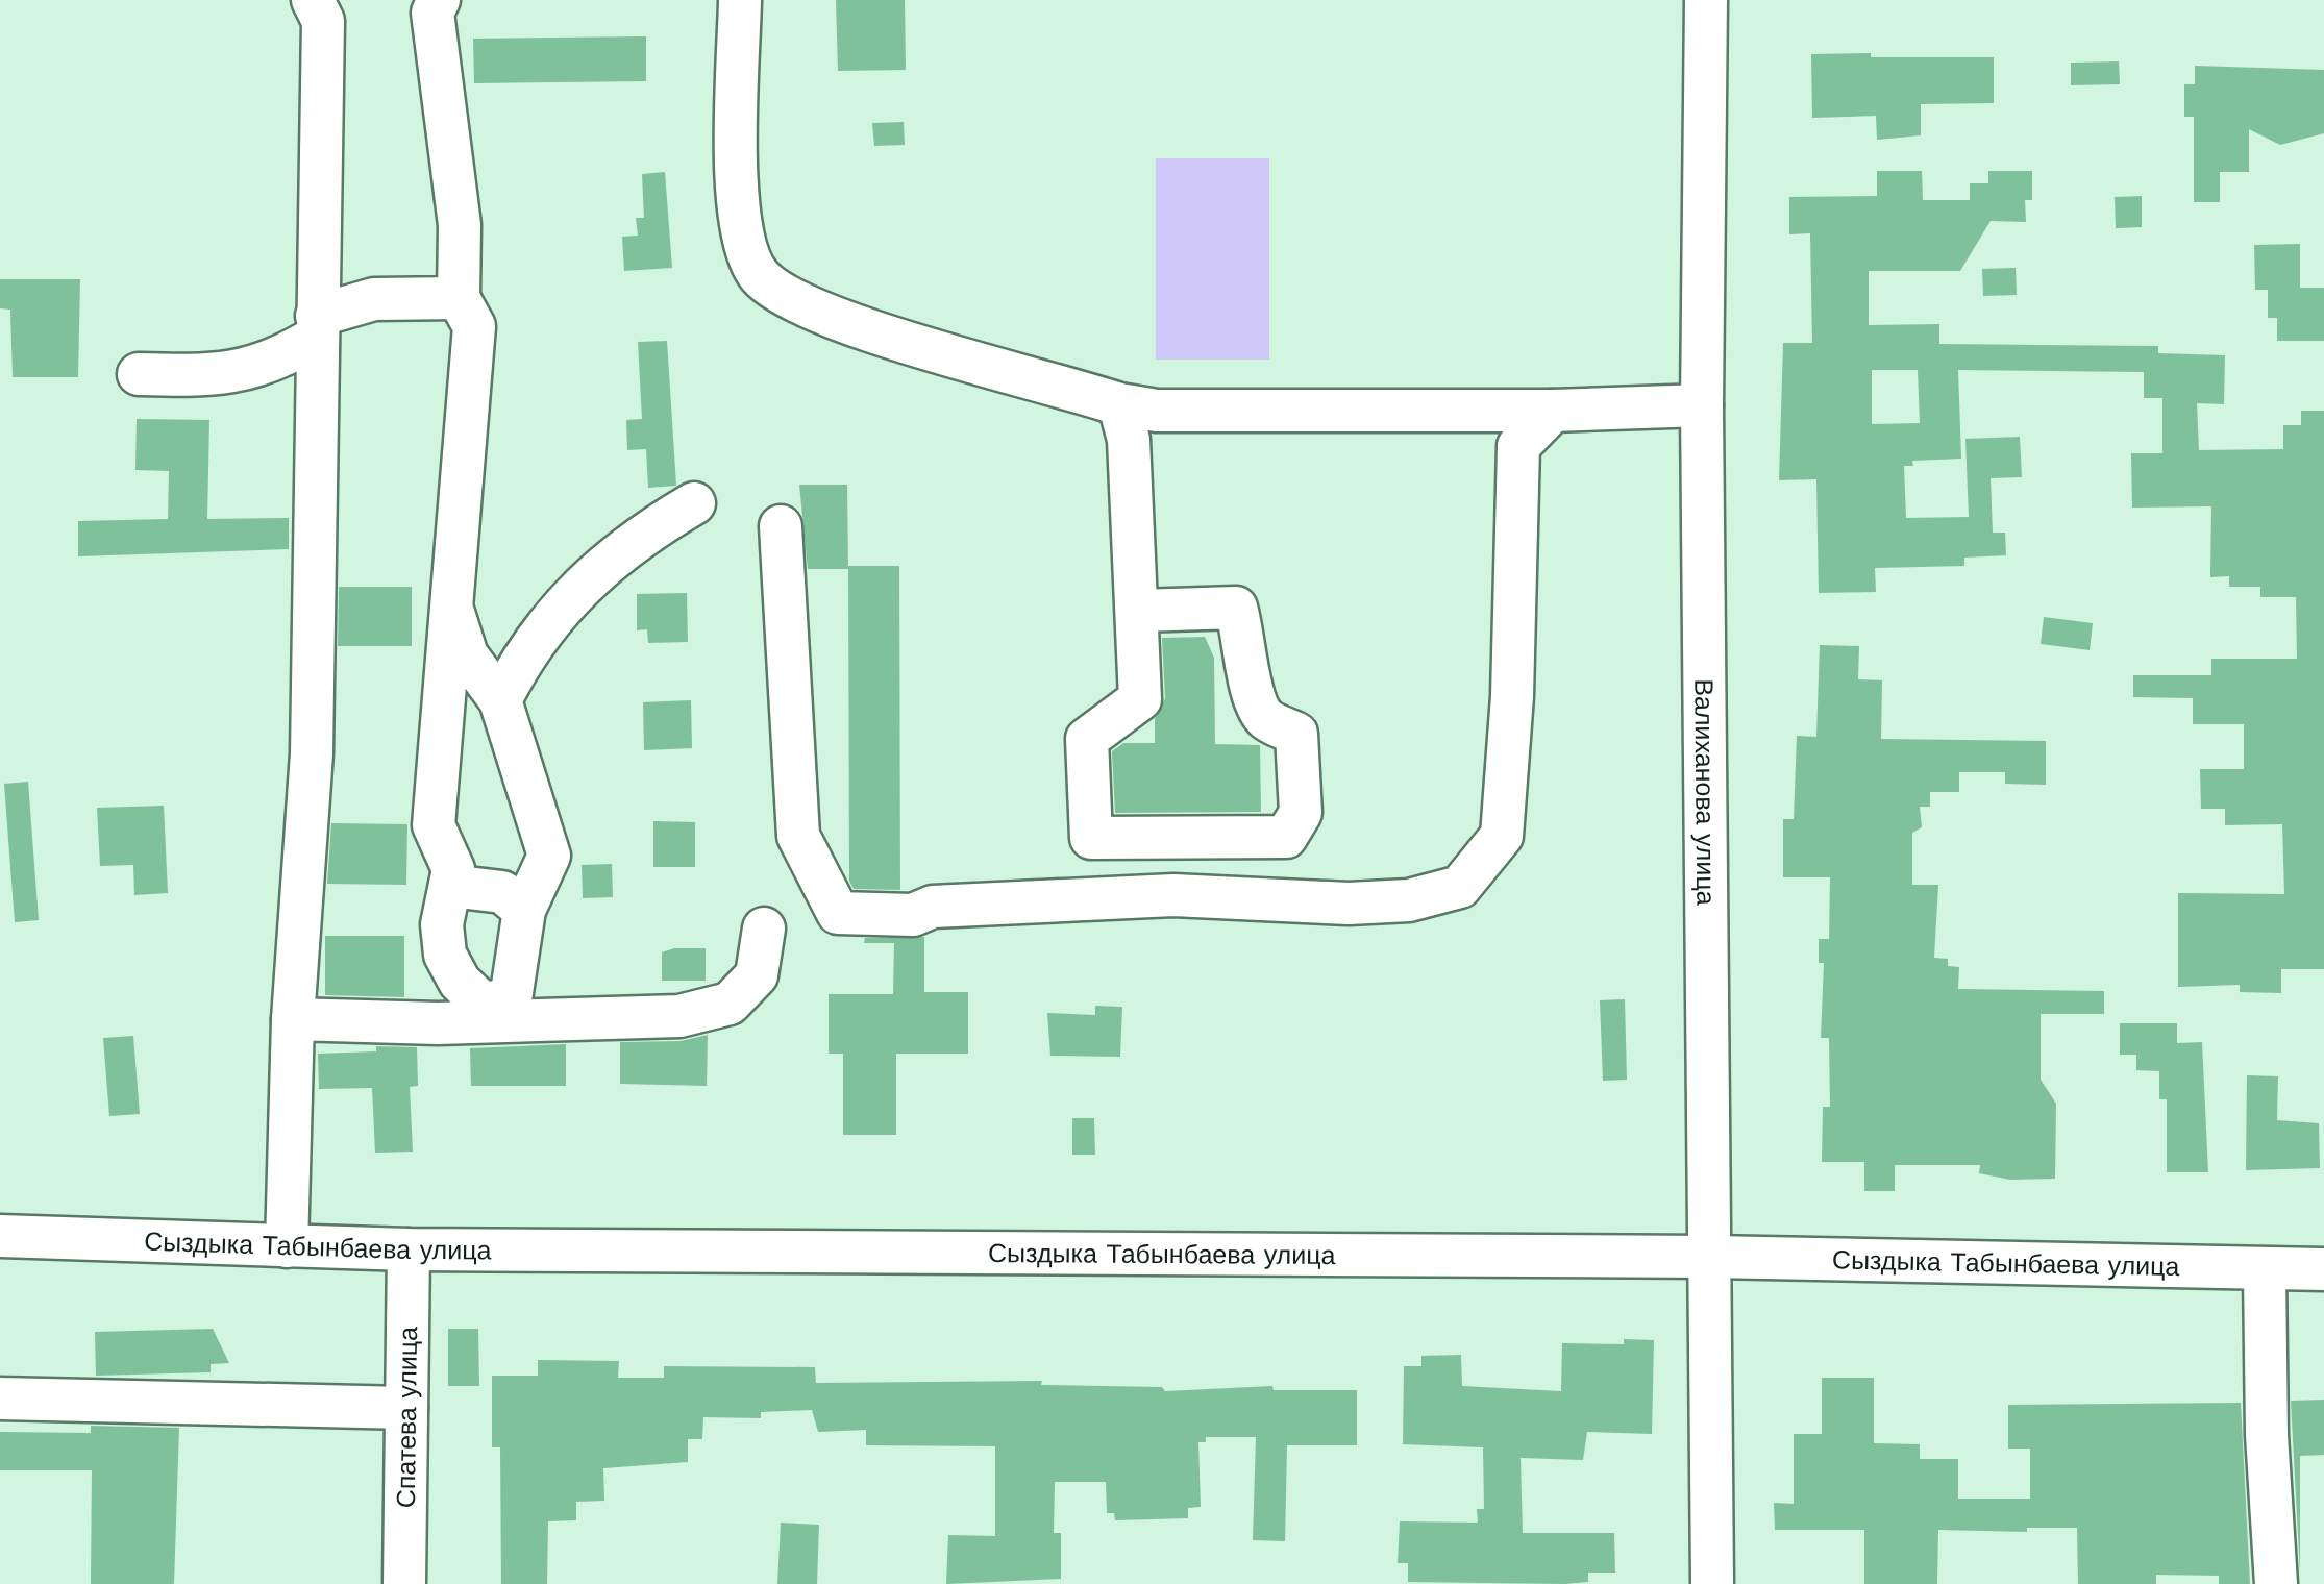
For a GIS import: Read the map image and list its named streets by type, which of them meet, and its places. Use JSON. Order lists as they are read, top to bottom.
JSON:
{
  "streets": {
    "street": ["Валиханова улица", "Сыздыка Табынбаева улица", "Спатева улица"]
  },
  "crossings": [
    ["Валиханова улица", "Сыздыка Табынбаева улица"],
    ["Сыздыка Табынбаева улица", "Спатева улица"]
  ]
}
